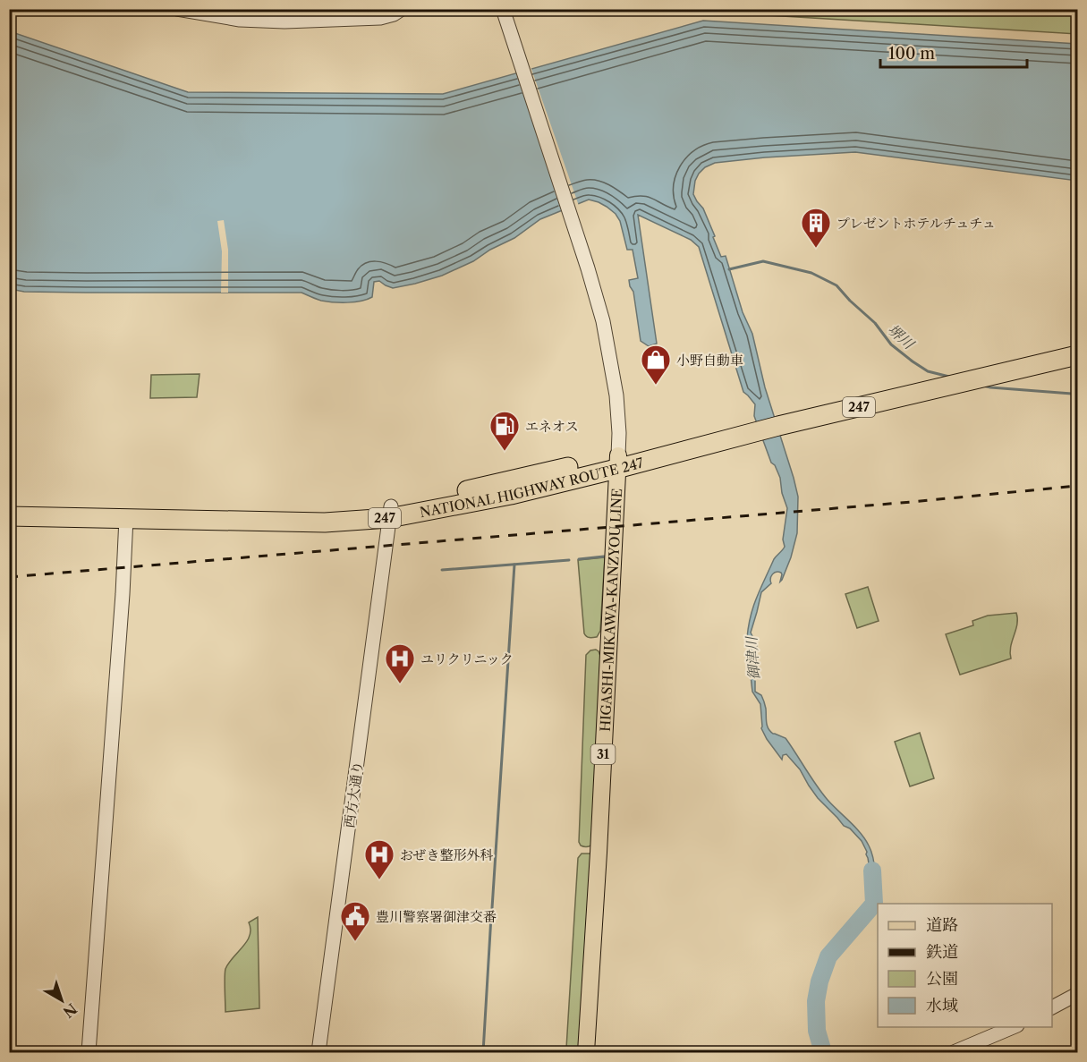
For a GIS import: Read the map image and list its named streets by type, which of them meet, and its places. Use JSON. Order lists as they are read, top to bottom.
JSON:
{
  "streets": {
    "highway": ["247", "NATIONAL HIGHWAY ROUTE 247"],
    "main road": ["HIGASHI-MIKAWA-KANZYOU LINE", "31"],
    "street": ["西方大通り"]
  },
  "crossings": [
    ["247", "NATIONAL HIGHWAY ROUTE 247"],
    ["NATIONAL HIGHWAY ROUTE 247", "HIGASHI-MIKAWA-KANZYOU LINE"],
    ["NATIONAL HIGHWAY ROUTE 247", "西方大通り"]
  ],
  "water": ["堺川", "御津川"],
  "places": {
    "building": ["プレゼントホテルチュチュ"],
    "shop": ["小野自動車"],
    "fuel station": ["エネオス"],
    "hospital": ["ユリクリニック", "おぜき整形外科"],
    "public building": ["豊川警察署御津交番"]
  },
  "legend": [
    "道路",
    "鉄道",
    "公園",
    "水域"
  ],
  "scale_bar": "100 m",
  "north": "bottom right"
}
